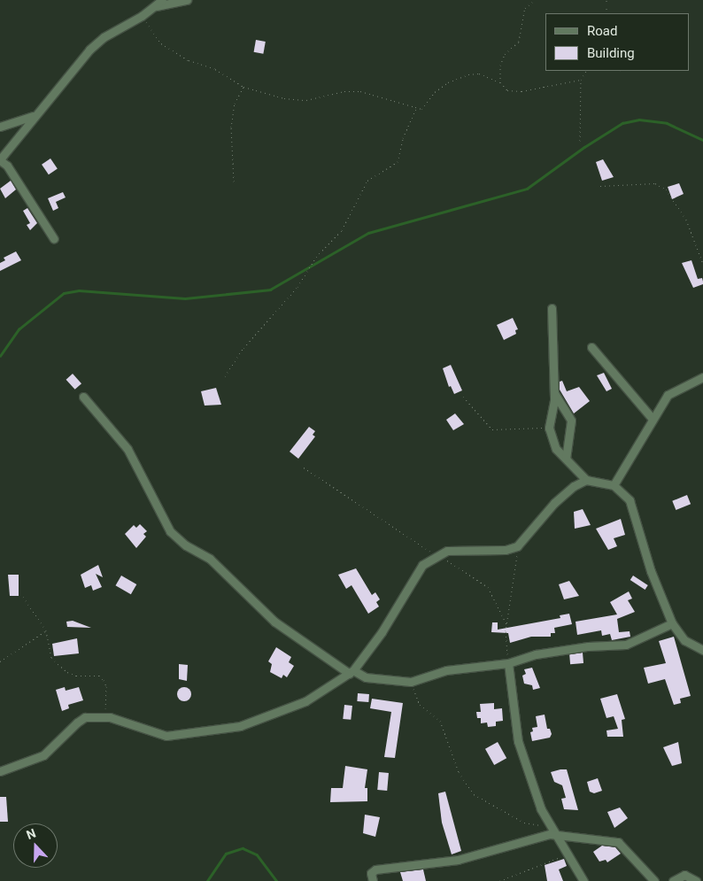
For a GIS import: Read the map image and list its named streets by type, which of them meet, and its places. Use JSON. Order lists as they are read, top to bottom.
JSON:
{
  "legend": ["Road", "Building"],
  "north": "top"
}
